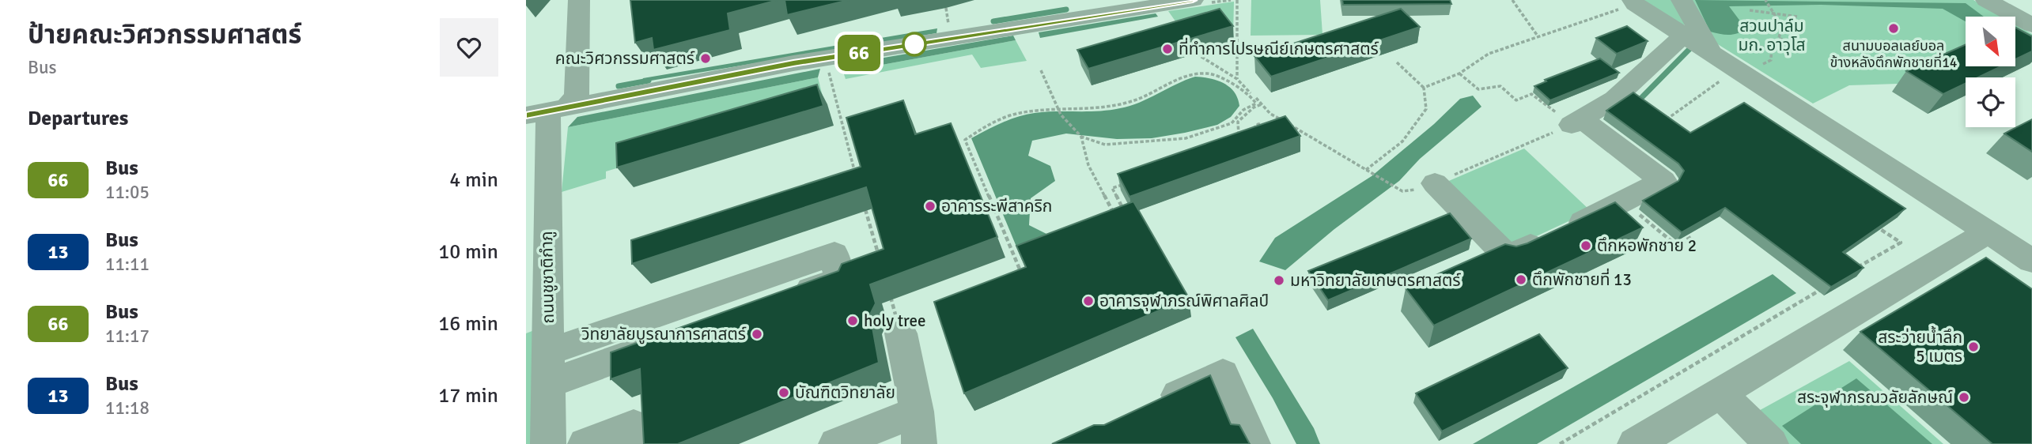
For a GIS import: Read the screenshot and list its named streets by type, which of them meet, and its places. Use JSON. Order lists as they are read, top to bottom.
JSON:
{
  "streets": {
    "lane": ["ถนนชูชาติกำภู"]
  },
  "parks": ["สวนปาล์ม มก. อาวุโส"],
  "places": [
    "สนามบอลเลย์บอล ข้างหลังตึกพักชายที่14",
    "ที่ทำการไปรษณีย์เกษตรศาสตร์",
    "คณะวิศวกรรมศาสตร์",
    "อาคารระพีสาคริก",
    "ตึกหอพักชาย 2",
    "ตึกพักชายที่ 13",
    "มหาวิทยาลัยเกษตรศาสตร์",
    "อาคารจุฬาภรณ์พิศาลศิลป์",
    "holy tree",
    "วิทยาลัยบูรณาการศาสตร์",
    "สระว่ายน้ำลึก 5 เมตร",
    "บัณฑิตวิทยาลัย",
    "สระจุฬาภรณวลัยลักษณ์"
  ],
  "lines": ["bus line 66"],
  "north": "bottom right",
  "page": {
    "heading": [
      ["ป้ายคณะวิศวกรรมศาสตร์", "Bus"],
      "Departures"
    ],
    "on_map": "66",
    "list": [
      {
        "mark": "66",
        "name": "Bus",
        "note": "11:05",
        "value": "4 min"
      },
      {
        "mark": "13",
        "name": "Bus",
        "note": "11:11",
        "value": "10 min"
      },
      {
        "mark": "66",
        "name": "Bus",
        "note": "11:17",
        "value": "16 min"
      },
      {
        "mark": "13",
        "name": "Bus",
        "note": "11:18",
        "value": "17 min"
      }
    ]
  }
}
